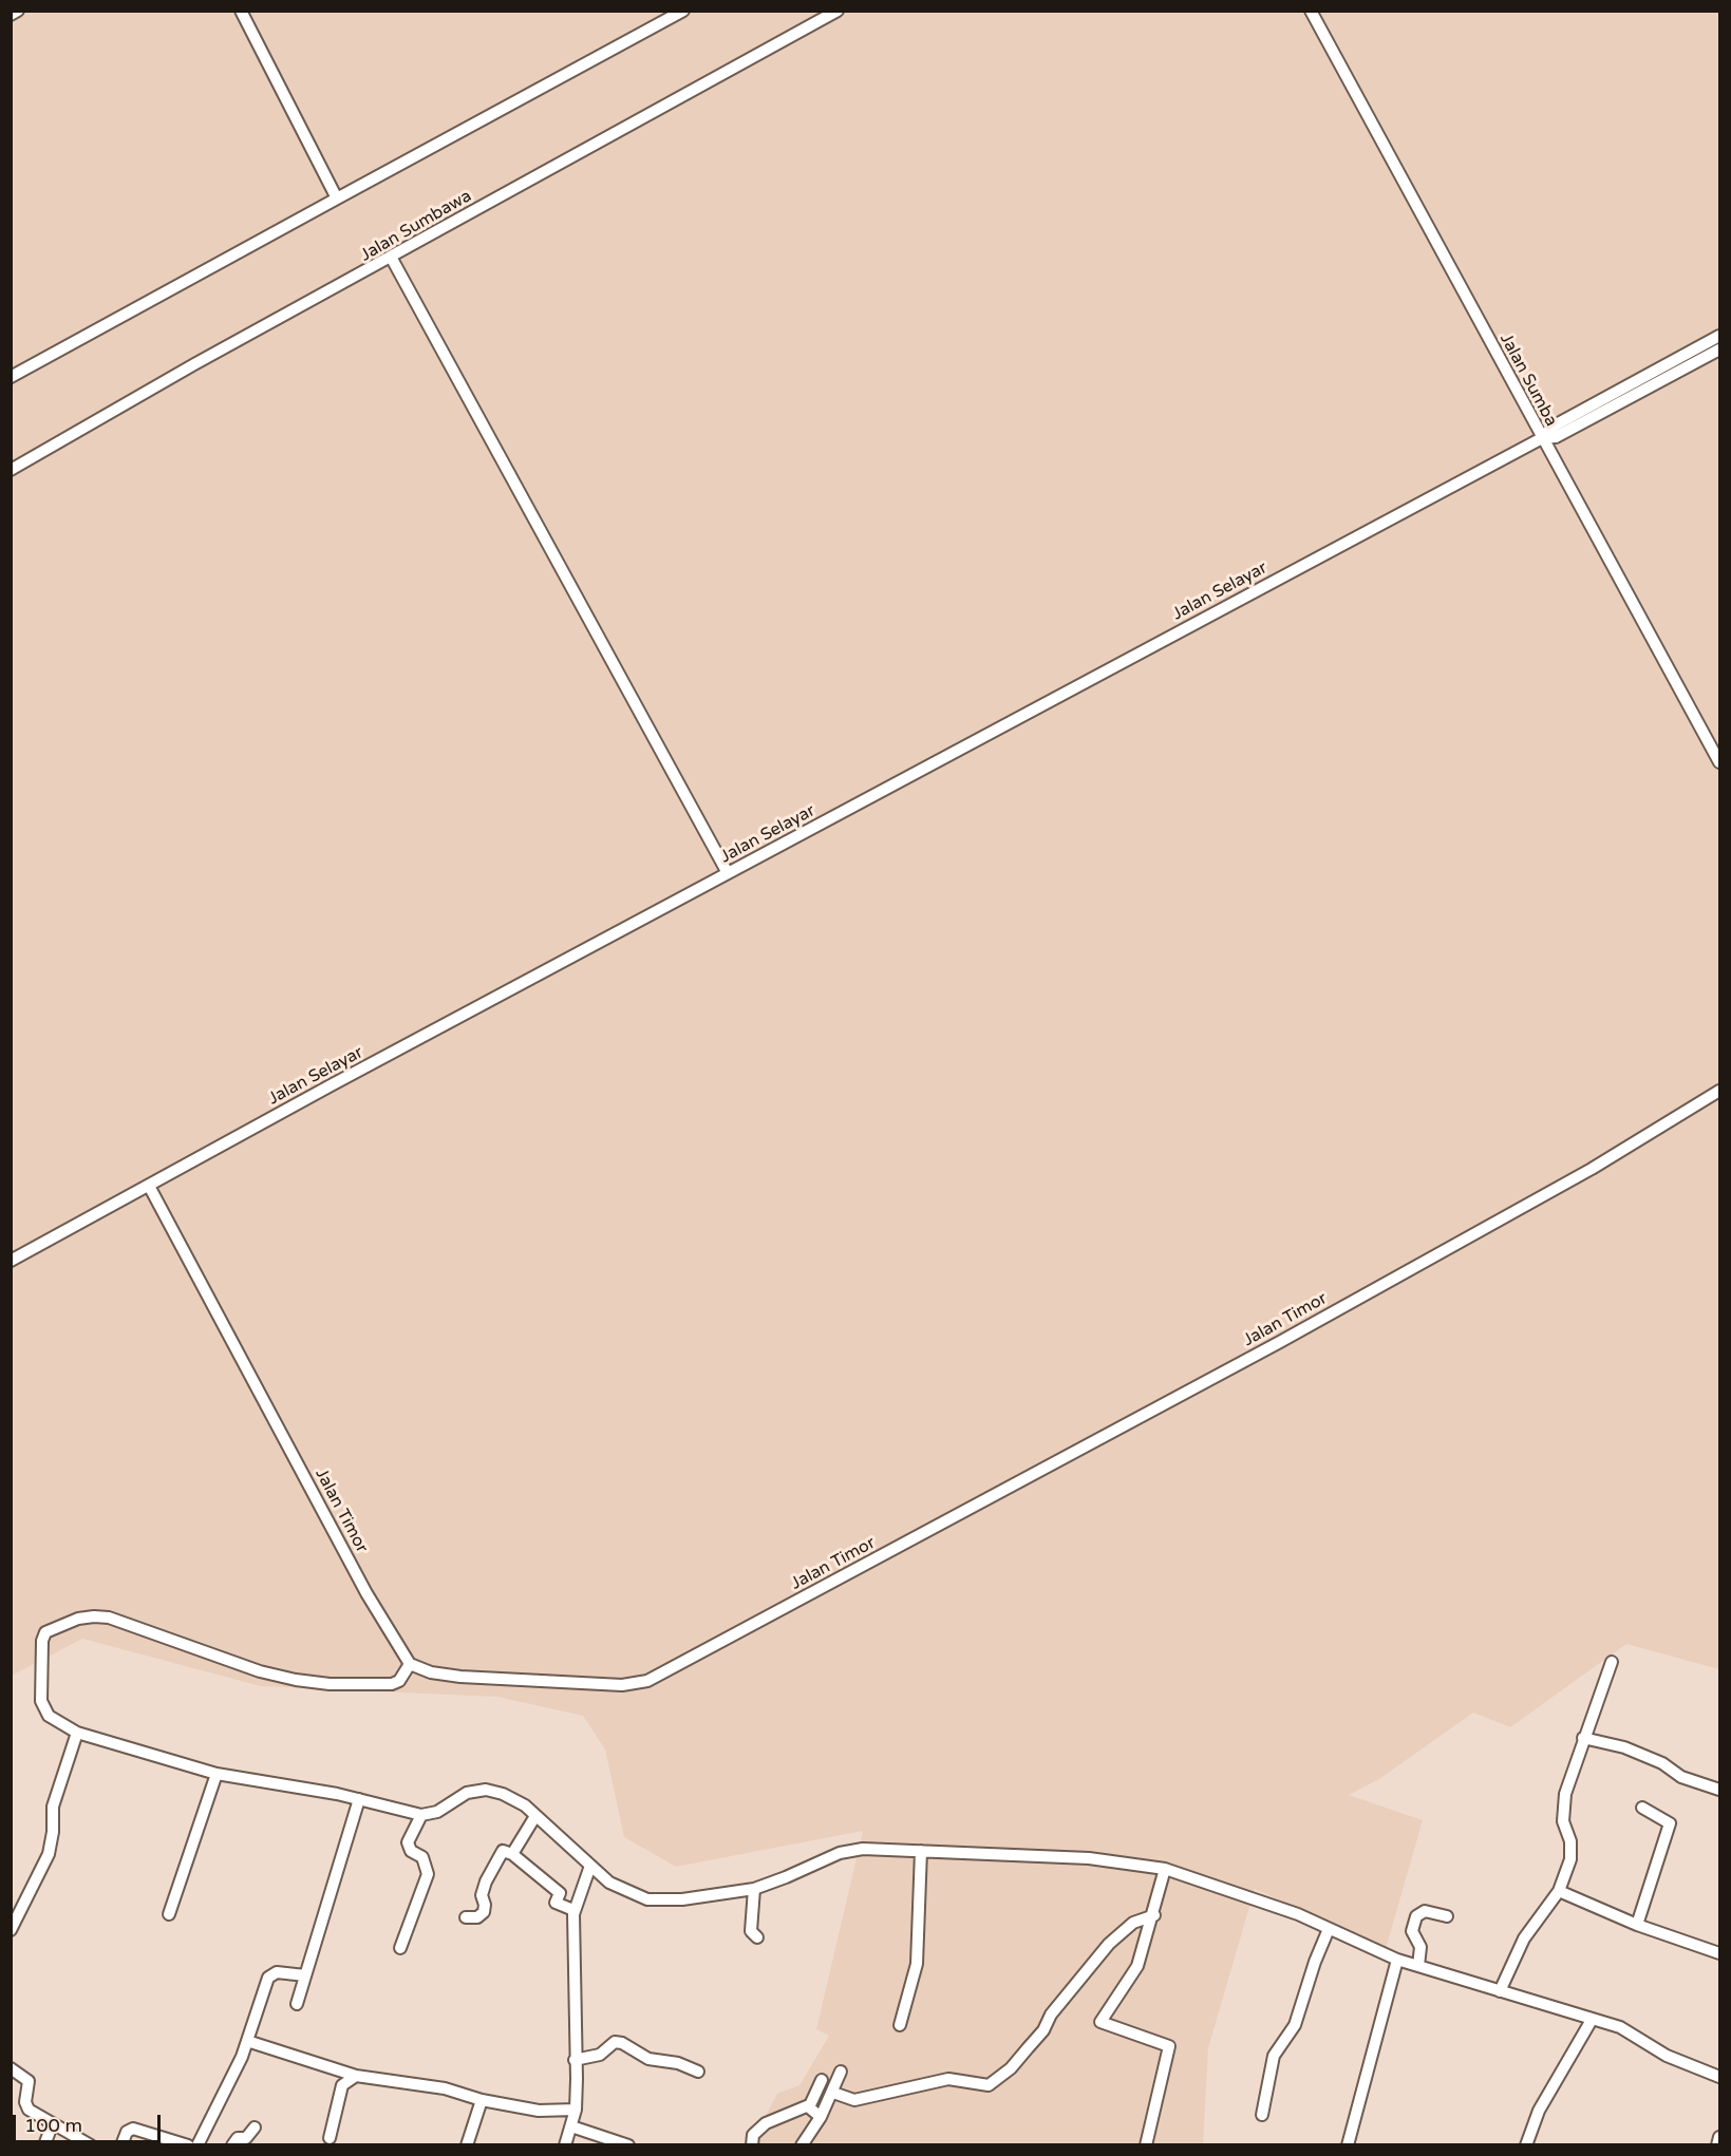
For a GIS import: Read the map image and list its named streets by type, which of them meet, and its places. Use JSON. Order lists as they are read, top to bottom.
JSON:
{
  "streets": {
    "street": [
      "Jalan Sumbawa",
      "Jalan Sumba",
      "Jalan Selayar",
      "Jalan Timor"
    ]
  },
  "crossings": [
    ["Jalan Sumba", "Jalan Selayar"],
    ["Jalan Selayar", "Jalan Timor"]
  ],
  "scale_bar": "100 m"
}
